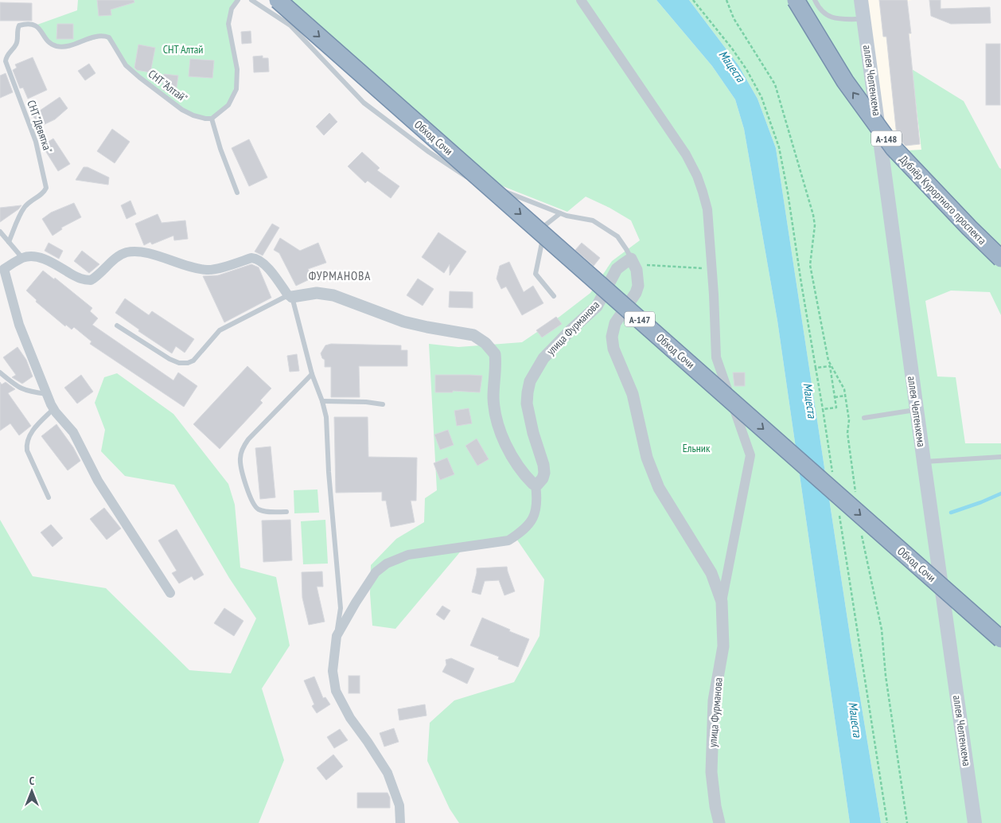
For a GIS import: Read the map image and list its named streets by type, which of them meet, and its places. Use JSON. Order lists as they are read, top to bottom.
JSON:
{
  "streets": {
    "highway": [
      "Обход Сочи",
      "А-148",
      "Дублёр Курортного проспекта",
      "А-147"
    ],
    "main road": ["аллея Челтенхема"],
    "street": ["улица Фурманова"],
    "lane": ["СНТ \"Алтай\"", "СНТ \"Девятка\""]
  },
  "crossings": [
    ["СНТ \"Алтай\"", "СНТ \"Девятка\""]
  ],
  "one_way": ["Обход Сочи", "Дублёр Курортного проспекта"],
  "districts": ["ФУРМАНОВА"],
  "water": ["Мацеста"],
  "parks": ["СНТ Алтай", "Ельник"],
  "north": "top"
}
